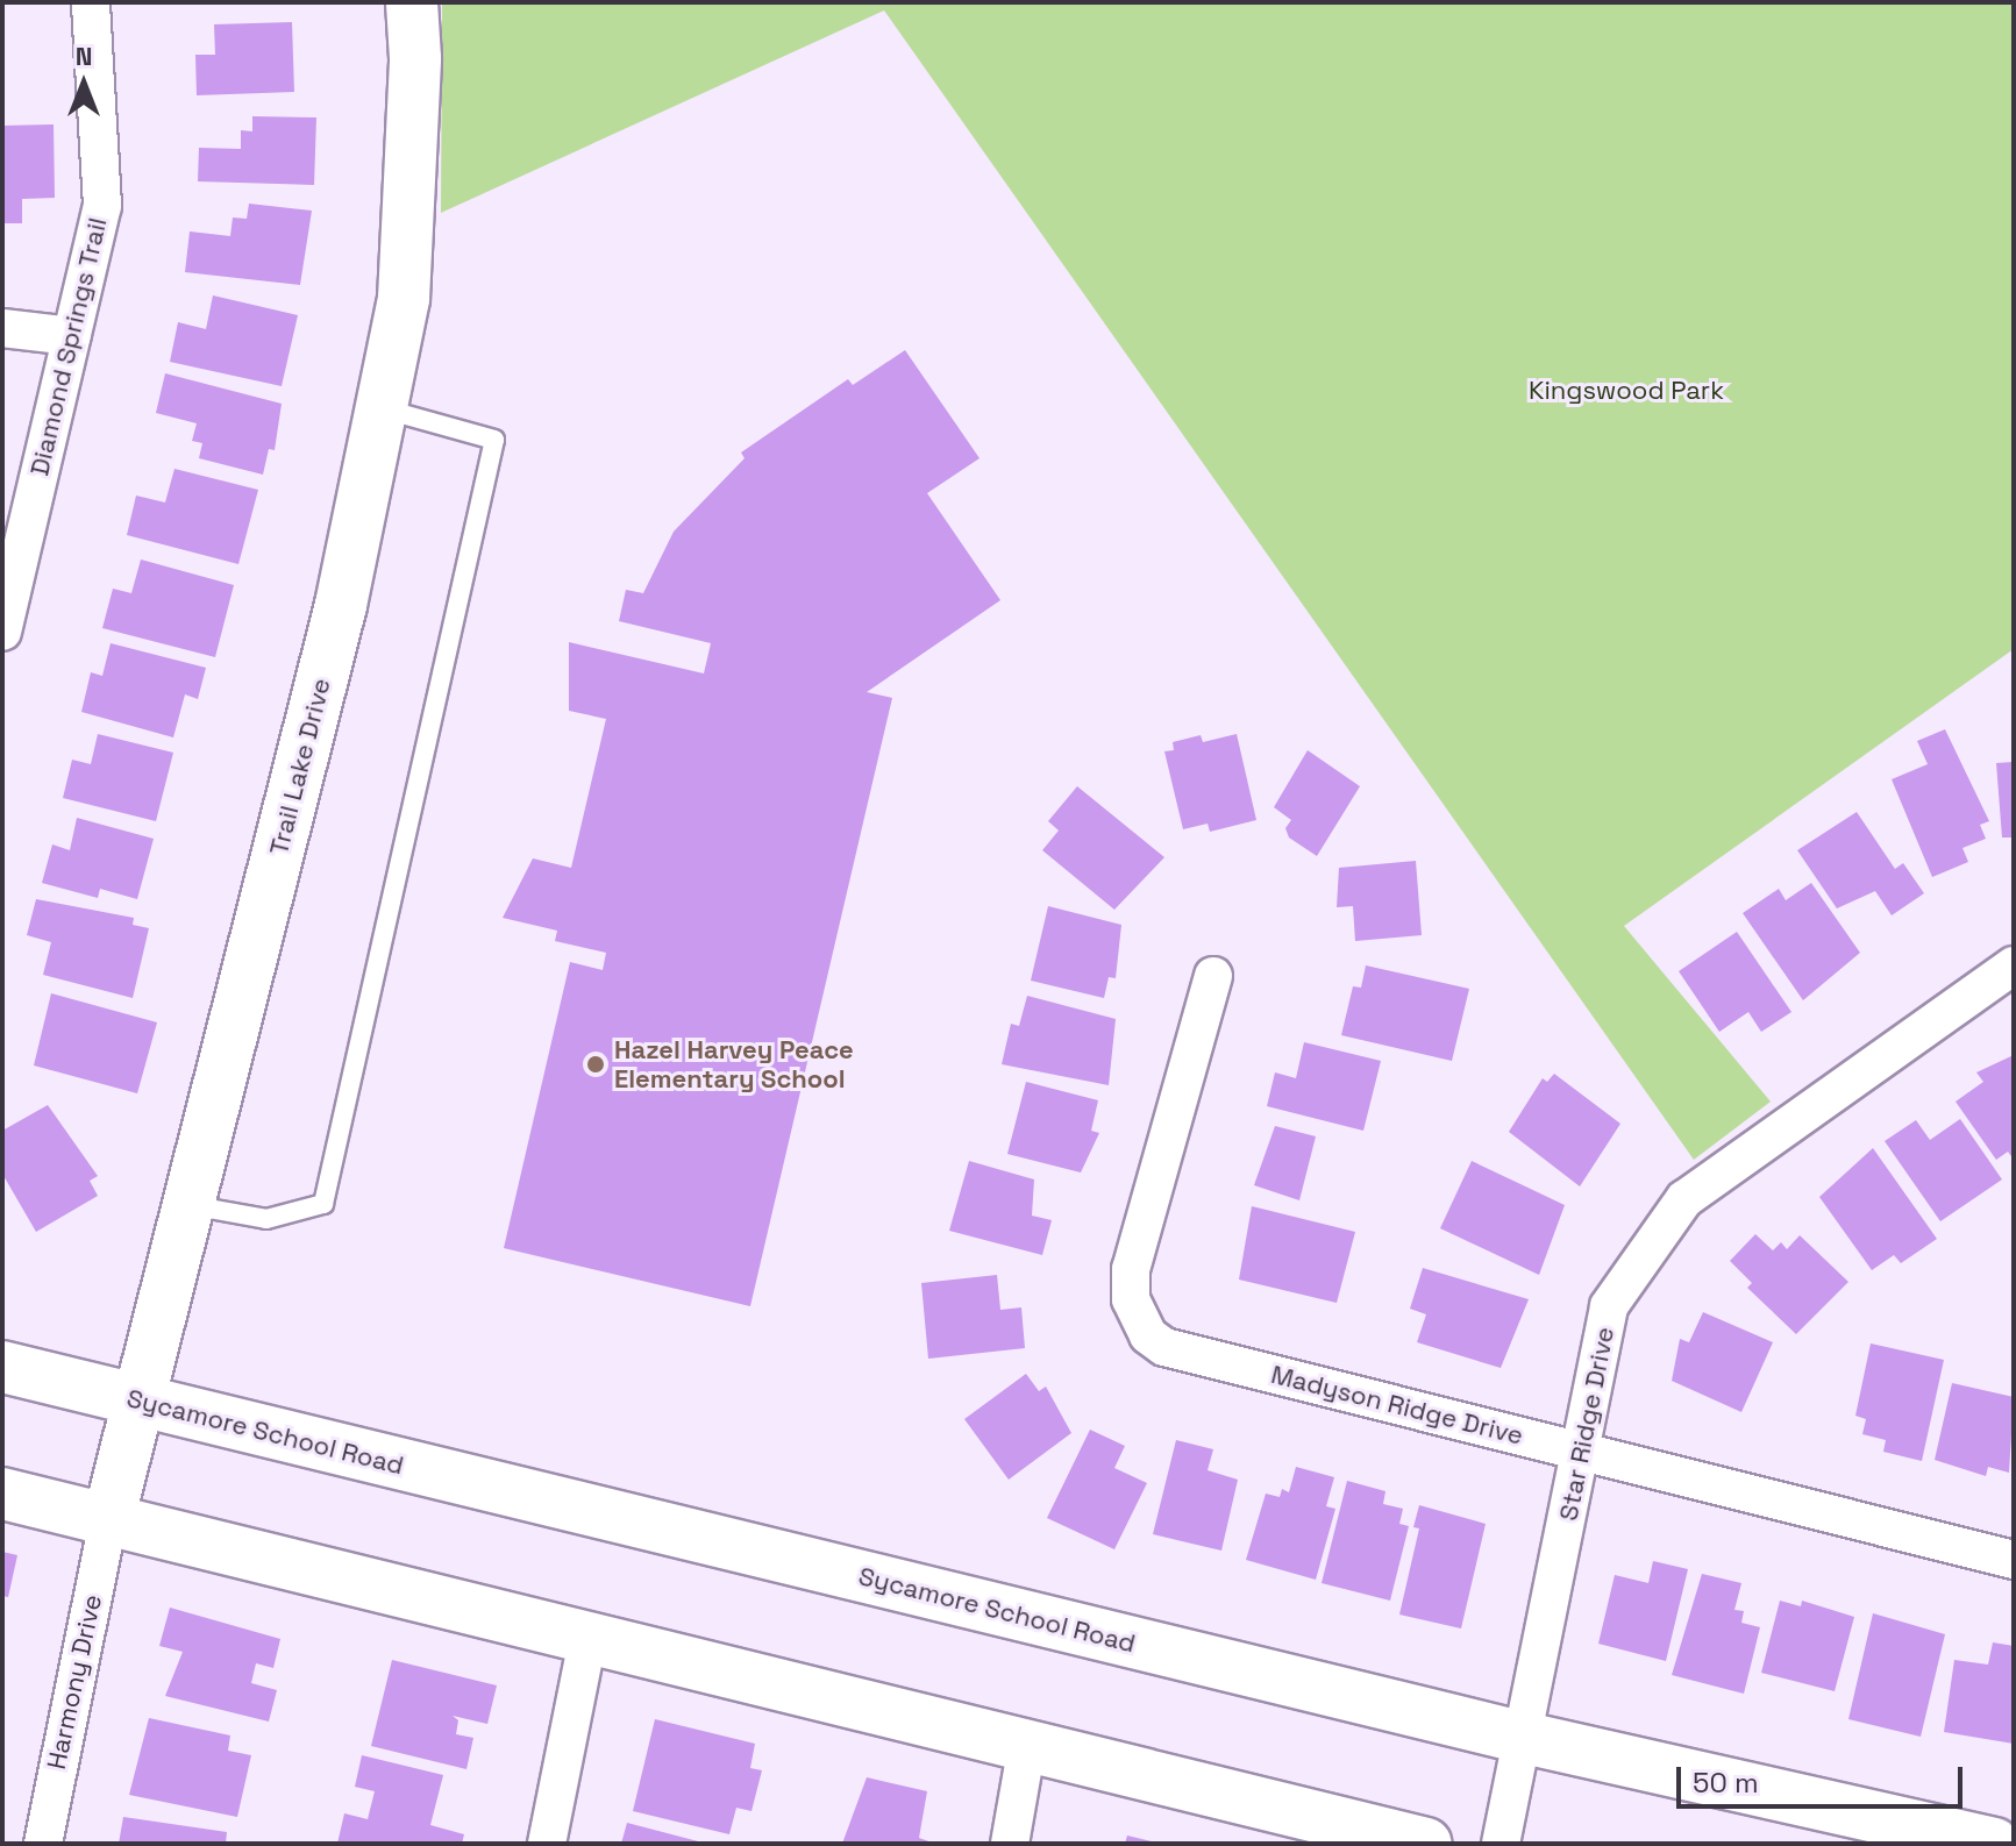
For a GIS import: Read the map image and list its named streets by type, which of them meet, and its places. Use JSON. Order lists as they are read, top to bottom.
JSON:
{
  "streets": {
    "main road": ["Trail Lake Drive", "Sycamore School Road"],
    "street": [
      "Diamond Springs Trail",
      "Madyson Ridge Drive",
      "Star Ridge Drive",
      "Harmony Drive"
    ]
  },
  "crossings": [
    ["Trail Lake Drive", "Sycamore School Road"],
    ["Trail Lake Drive", "Harmony Drive"],
    ["Madyson Ridge Drive", "Star Ridge Drive"],
    ["Star Ridge Drive", "Sycamore School Road"]
  ],
  "parks": ["Kingswood Park"],
  "places": ["Hazel Harvey Peace Elementary School"],
  "scale_bar": "50 m",
  "north": "top"
}
